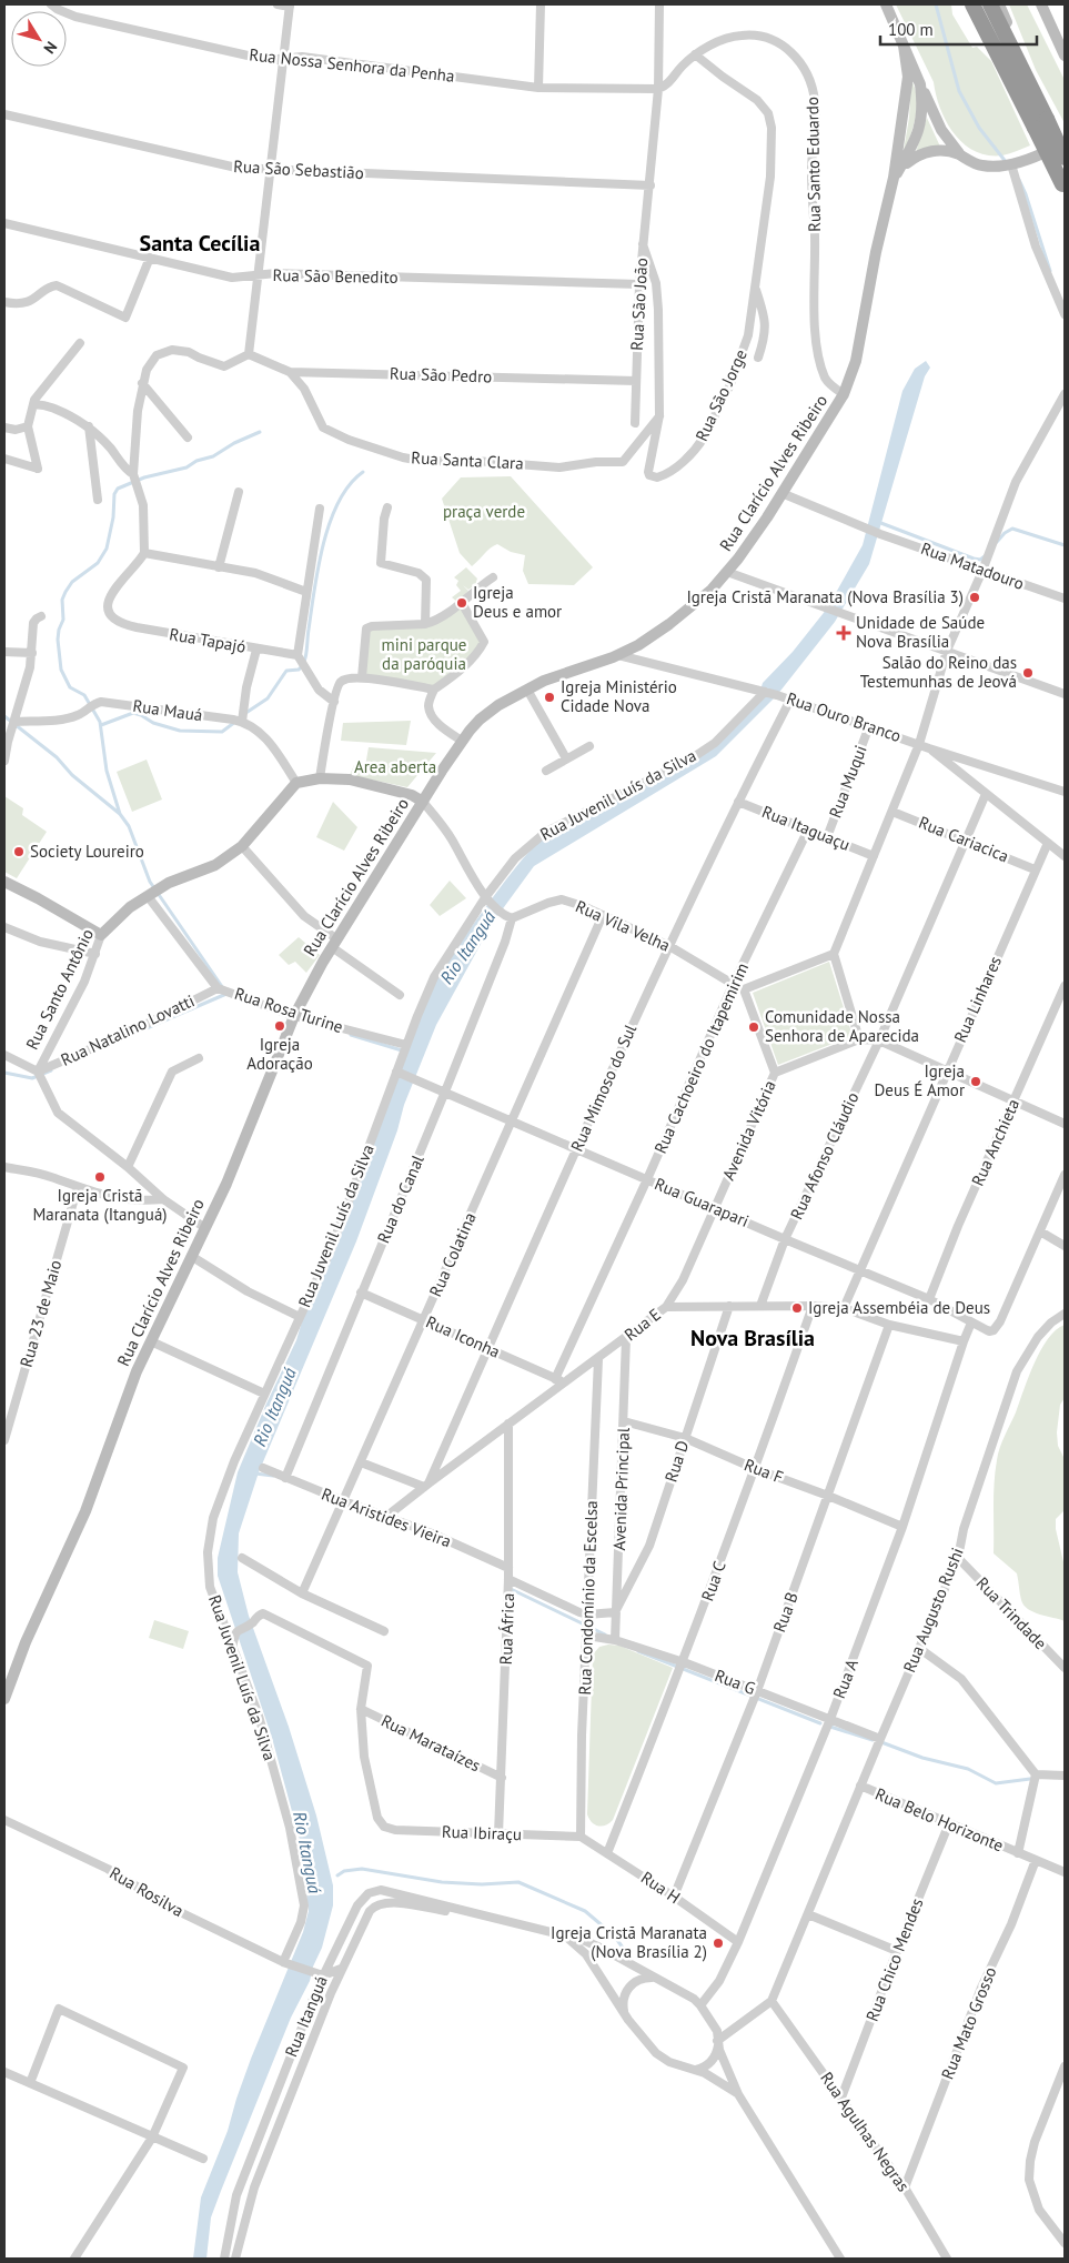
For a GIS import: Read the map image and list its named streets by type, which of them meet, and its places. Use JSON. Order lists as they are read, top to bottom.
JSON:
{
  "streets": {
    "street": [
      "Rua Nossa Senhora da Penha",
      "Rua Santo Eduardo",
      "Rua São Sebastião",
      "Rua São Benedito",
      "Rua São João",
      "Rua São Pedro",
      "Rua São Jorge",
      "Rua Santa Clara",
      "Rua Clarício Alves Ribeiro",
      "Rua Matadouro",
      "Rua Tapajó",
      "Rua Mauá",
      "Rua Ouro Branco",
      "Rua Muqui",
      "Rua Juvenil Luís da Silva",
      "Rua Itaguaçu",
      "Rua Cariacica",
      "Rua Vila Velha",
      "Rua Santo Antônio",
      "Rua Linhares",
      "Rua Rosa Turine",
      "Rua Natalino Lovatti",
      "Rua Cachoeiro do Itapemirim",
      "Rua Mimoso do Sul",
      "Avenida Vitória",
      "Rua Anchieta",
      "Rua Afonso Cláudio",
      "Rua do Canal",
      "Rua Guarapari",
      "Rua Colatina",
      "Rua 23 de Maio",
      "Rua E",
      "Rua Iconha",
      "Rua D",
      "Rua F",
      "Avenida Principal",
      "Rua Aristides Vieira",
      "Rua C",
      "Rua Condomínio da Escelsa",
      "Rua Augusto Rushi",
      "Rua B",
      "Rua Trindade",
      "Rua África",
      "Rua A",
      "Rua G",
      "Rua Marataízes",
      "Rua Belo Horizonte",
      "Rua Ibiraçu",
      "Rua H",
      "Rua Rosilva",
      "Rua Chico Mendes",
      "Rua Itanguá",
      "Rua Mato Grosso",
      "Rua Agulhas Negras"
    ]
  },
  "crossings": [
    ["Rua Nossa Senhora da Penha", "Rua Santo Eduardo"],
    ["Rua Nossa Senhora da Penha", "Rua São João"],
    ["Rua Santo Eduardo", "Rua São João"],
    ["Rua Santo Eduardo", "Rua São Jorge"],
    ["Rua Santo Eduardo", "Rua Clarício Alves Ribeiro"],
    ["Rua São Sebastião", "Rua São João"],
    ["Rua São Benedito", "Rua São João"],
    ["Rua São João", "Rua São Pedro"],
    ["Rua São João", "Rua São Jorge"],
    ["Rua São Pedro", "Rua Santa Clara"],
    ["Rua São Jorge", "Rua Santa Clara"],
    ["Rua Clarício Alves Ribeiro", "Rua Matadouro"],
    ["Rua Clarício Alves Ribeiro", "Rua Ouro Branco"],
    ["Rua Clarício Alves Ribeiro", "Rua Rosa Turine"],
    ["Rua Mauá", "Rua Santo Antônio"],
    ["Rua Ouro Branco", "Rua Muqui"],
    ["Rua Ouro Branco", "Rua Juvenil Luís da Silva"],
    ["Rua Ouro Branco", "Rua Mimoso do Sul"],
    ["Rua Muqui", "Rua Itaguaçu"],
    ["Rua Juvenil Luís da Silva", "Rua Rosa Turine"],
    ["Rua Juvenil Luís da Silva", "Rua Guarapari"],
    ["Rua Juvenil Luís da Silva", "Rua Rosilva"],
    ["Rua Itaguaçu", "Rua Cachoeiro do Itapemirim"],
    ["Rua Itaguaçu", "Rua Mimoso do Sul"],
    ["Rua Cariacica", "Rua Linhares"],
    ["Rua Cariacica", "Rua Afonso Cláudio"],
    ["Rua Vila Velha", "Rua Cachoeiro do Itapemirim"],
    ["Rua Vila Velha", "Rua Mimoso do Sul"],
    ["Rua Vila Velha", "Rua do Canal"],
    ["Rua Vila Velha", "Rua Colatina"],
    ["Rua Santo Antônio", "Rua Rosa Turine"],
    ["Rua Santo Antônio", "Rua Natalino Lovatti"],
    ["Rua Linhares", "Rua Guarapari"],
    ["Rua Linhares", "Rua E"],
    ["Rua Rosa Turine", "Rua Natalino Lovatti"],
    ["Rua Cachoeiro do Itapemirim", "Rua Guarapari"],
    ["Rua Cachoeiro do Itapemirim", "Rua E"],
    ["Rua Cachoeiro do Itapemirim", "Rua Iconha"],
    ["Rua Mimoso do Sul", "Rua Guarapari"],
    ["Rua Mimoso do Sul", "Rua E"],
    ["Rua Mimoso do Sul", "Rua Iconha"],
    ["Avenida Vitória", "Rua Guarapari"],
    ["Avenida Vitória", "Rua E"],
    ["Rua Anchieta", "Rua Guarapari"],
    ["Rua Afonso Cláudio", "Rua Guarapari"],
    ["Rua Afonso Cláudio", "Rua E"],
    ["Rua do Canal", "Rua Guarapari"],
    ["Rua do Canal", "Rua Iconha"],
    ["Rua do Canal", "Rua Aristides Vieira"],
    ["Rua Guarapari", "Rua Colatina"],
    ["Rua Colatina", "Rua Iconha"],
    ["Rua Colatina", "Rua Aristides Vieira"],
    ["Rua E", "Rua Iconha"],
    ["Rua E", "Rua D"],
    ["Rua E", "Avenida Principal"],
    ["Rua E", "Rua Aristides Vieira"],
    ["Rua E", "Rua C"],
    ["Rua E", "Rua Condomínio da Escelsa"],
    ["Rua E", "Rua B"],
    ["Rua E", "Rua África"],
    ["Rua E", "Rua A"],
    ["Rua D", "Rua F"],
    ["Rua D", "Avenida Principal"],
    ["Rua F", "Avenida Principal"],
    ["Rua F", "Rua C"],
    ["Rua F", "Rua B"],
    ["Rua F", "Rua A"],
    ["Avenida Principal", "Rua G"],
    ["Rua Aristides Vieira", "Rua África"],
    ["Rua C", "Rua G"],
    ["Rua C", "Rua H"],
    ["Rua Condomínio da Escelsa", "Rua G"],
    ["Rua Condomínio da Escelsa", "Rua Ibiraçu"],
    ["Rua Condomínio da Escelsa", "Rua H"],
    ["Rua Augusto Rushi", "Rua Trindade"],
    ["Rua Augusto Rushi", "Rua G"],
    ["Rua Augusto Rushi", "Rua Belo Horizonte"],
    ["Rua Augusto Rushi", "Rua Agulhas Negras"],
    ["Rua B", "Rua G"],
    ["Rua B", "Rua H"],
    ["Rua África", "Rua Marataízes"],
    ["Rua África", "Rua Ibiraçu"],
    ["Rua A", "Rua G"],
    ["Rua A", "Rua H"],
    ["Rua A", "Rua Itanguá"],
    ["Rua Marataízes", "Rua Ibiraçu"],
    ["Rua Belo Horizonte", "Rua Chico Mendes"],
    ["Rua Belo Horizonte", "Rua Mato Grosso"],
    ["Rua Ibiraçu", "Rua H"],
    ["Rua Rosilva", "Rua Itanguá"],
    ["Rua Chico Mendes", "Rua Agulhas Negras"],
    ["Rua Mato Grosso", "Rua Agulhas Negras"]
  ],
  "districts": ["Santa Cecília", "Nova Brasília"],
  "water": ["Rio Itanguá"],
  "parks": ["praça verde", "mini parque da paróquia", "Area aberta"],
  "places": {
    "other": [
      "Igreja Cristã Maranata (Nova Brasília 3)",
      "Igreja Deus e amor",
      "Salão do Reino das Testemunhas de Jeová",
      "Igreja Ministério Cidade Nova",
      "Society Loureiro",
      "Igreja Adoração",
      "Comunidade Nossa Senhora de Aparecida",
      "Igreja Deus É Amor",
      "Igreja Cristã Maranata (Itanguá)",
      "Igreja Assembéia de Deus",
      "Igreja Cristã Maranata (Nova Brasília 2)"
    ],
    "health": ["Unidade de Saúde Nova Brasília"]
  },
  "scale_bar": "100 m",
  "north": "bottom right"
}
